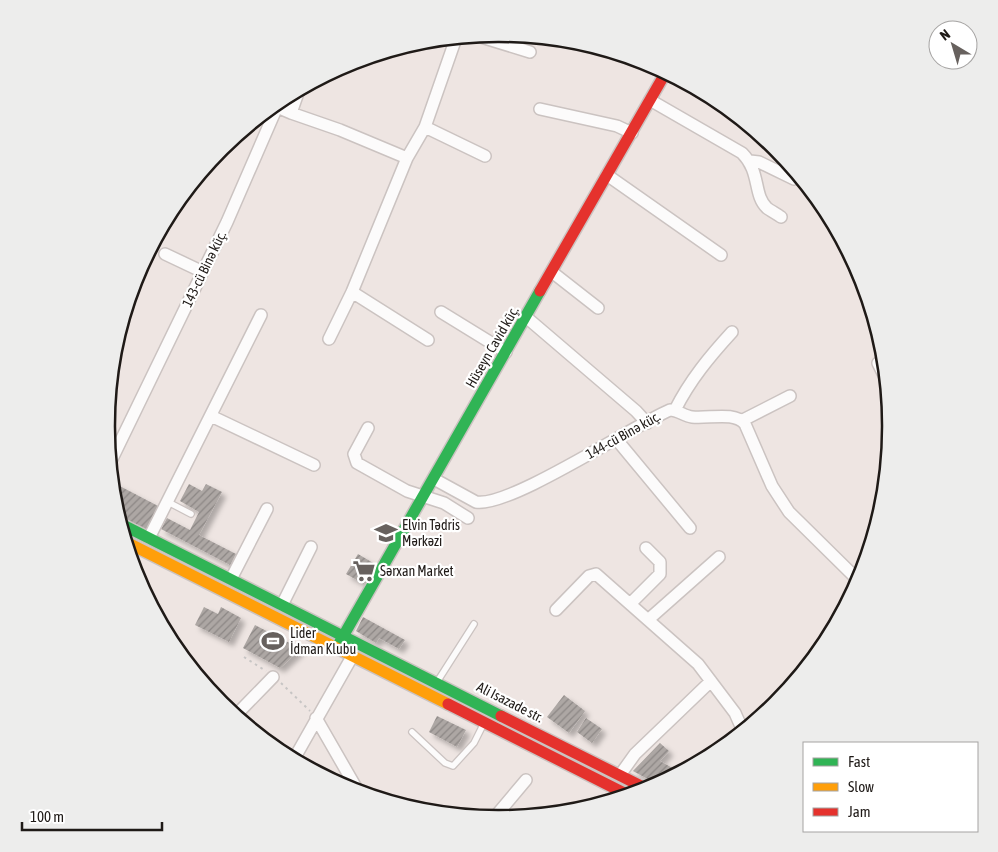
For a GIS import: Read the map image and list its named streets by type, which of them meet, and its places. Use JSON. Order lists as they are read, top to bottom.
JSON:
{
  "streets": {
    "main road": ["Hüseyn Cavid küç.", "Ali Isazade str."],
    "street": ["143-cü Binə küç.", "144-cü Binə küç."]
  },
  "crossings": [
    ["Hüseyn Cavid küç.", "144-cü Binə küç."],
    ["Hüseyn Cavid küç.", "Ali Isazade str."]
  ],
  "places": {
    "school or university": ["Elvin Tədris Mərkəzi"],
    "supermarket": ["Sərxan Market"],
    "sports": ["Lider İdman Klubu"]
  },
  "legend": ["Fast", "Slow", "Jam"],
  "scale_bar": "100 m",
  "north": "top left"
}
